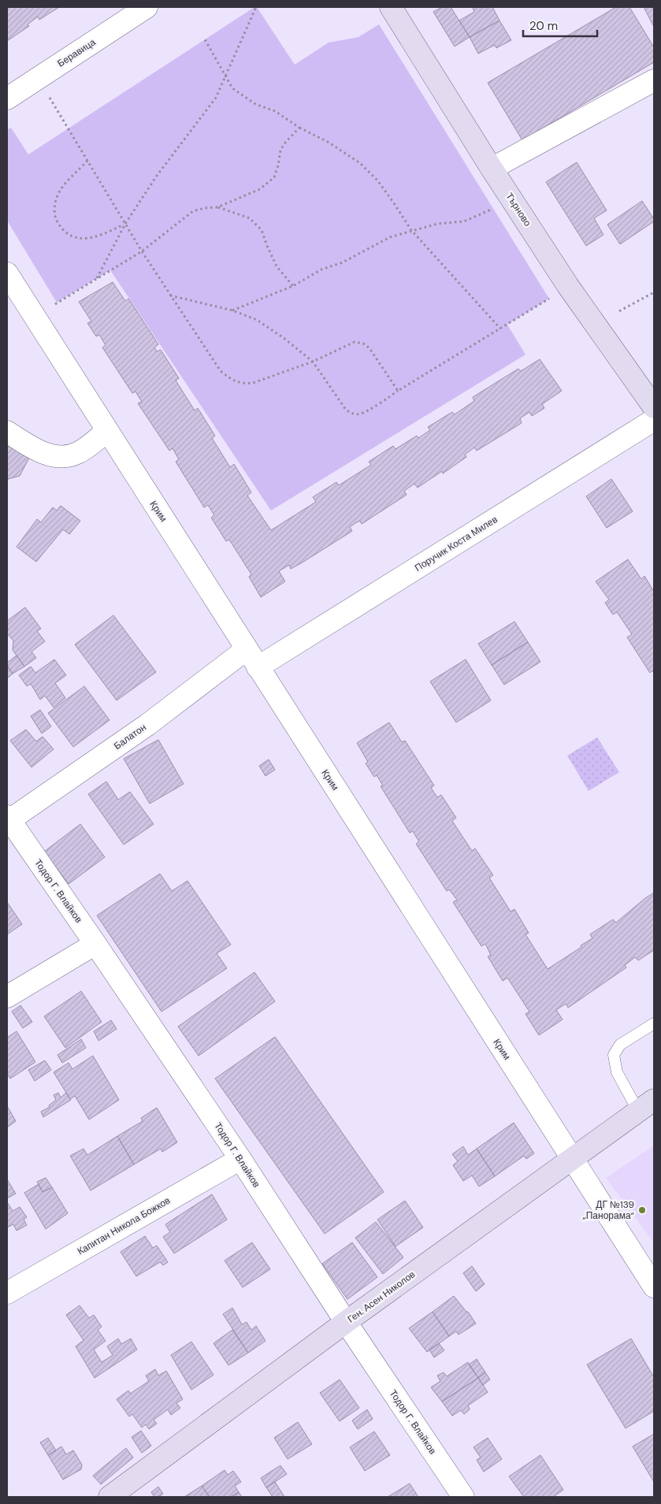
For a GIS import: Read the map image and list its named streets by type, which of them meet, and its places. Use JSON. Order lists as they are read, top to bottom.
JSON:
{
  "streets": {
    "street": [
      "Беравица",
      "Търново",
      "Крим",
      "Поручик Коста Милев",
      "Балатон",
      "Тодор Г. Влайков",
      "Капитан Никола Божков",
      "Ген. Асен Николов"
    ]
  },
  "crossings": [
    ["Крим", "Поручик Коста Милев"],
    ["Крим", "Балатон"],
    ["Крим", "Ген. Асен Николов"],
    ["Балатон", "Тодор Г. Влайков"],
    ["Тодор Г. Влайков", "Капитан Никола Божков"],
    ["Тодор Г. Влайков", "Ген. Асен Николов"]
  ],
  "places": ["ДГ №139 „Панорама“"],
  "scale_bar": "20 m"
}
